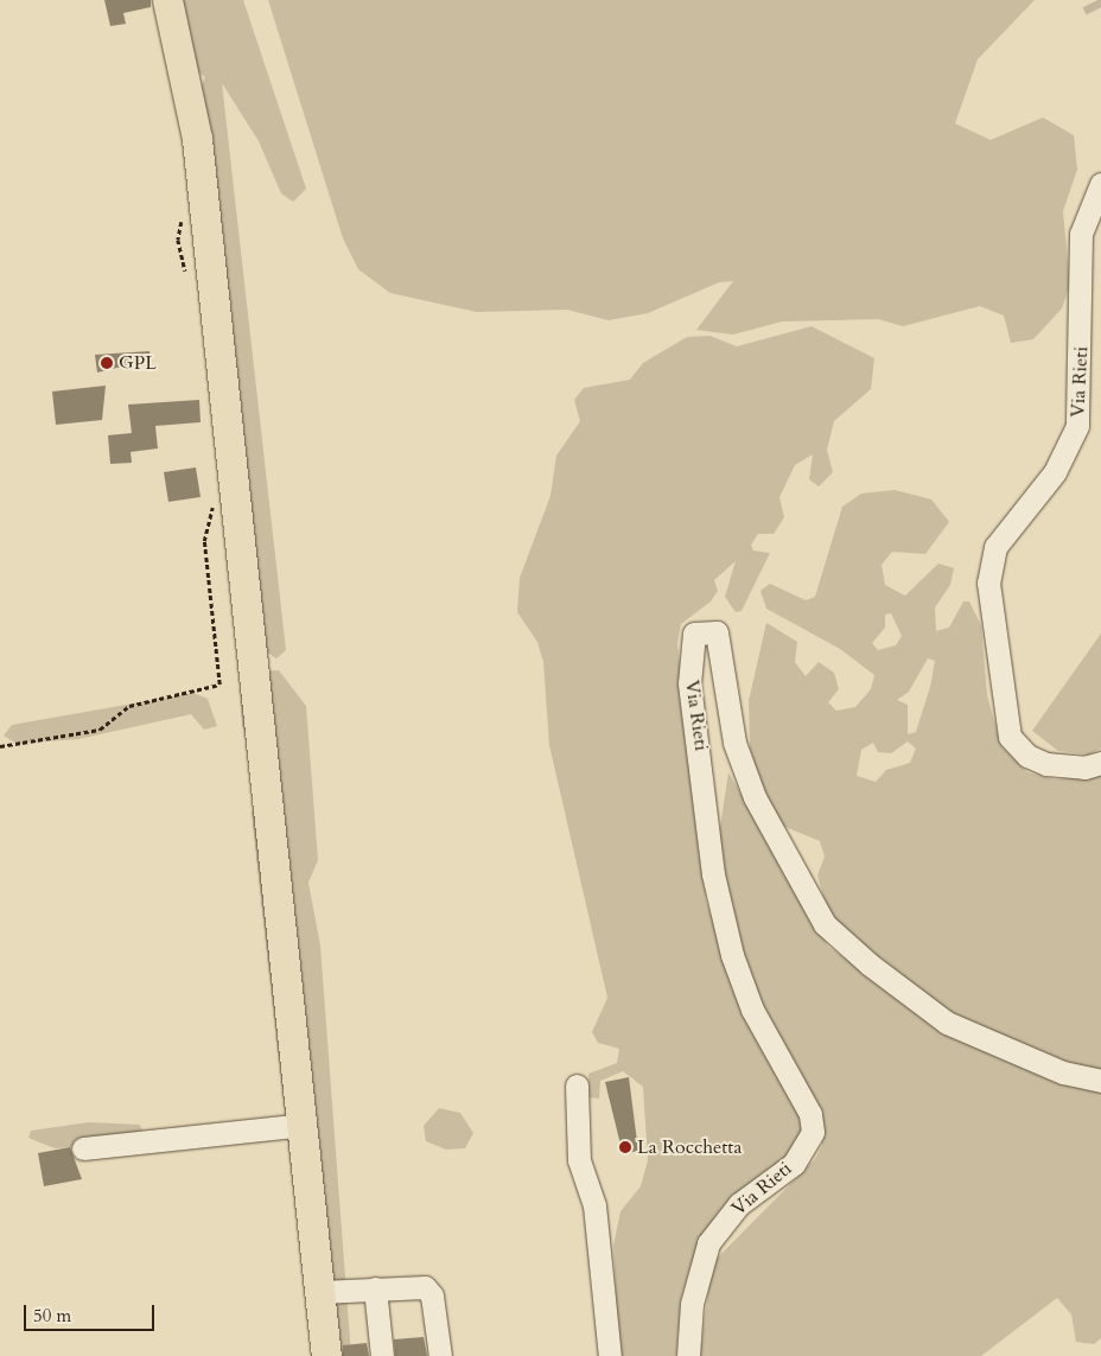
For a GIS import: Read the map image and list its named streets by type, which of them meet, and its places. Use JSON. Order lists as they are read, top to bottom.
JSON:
{
  "streets": {
    "street": ["Via Rieti"]
  },
  "places": ["GPL", "La Rocchetta"],
  "scale_bar": "50 m"
}
